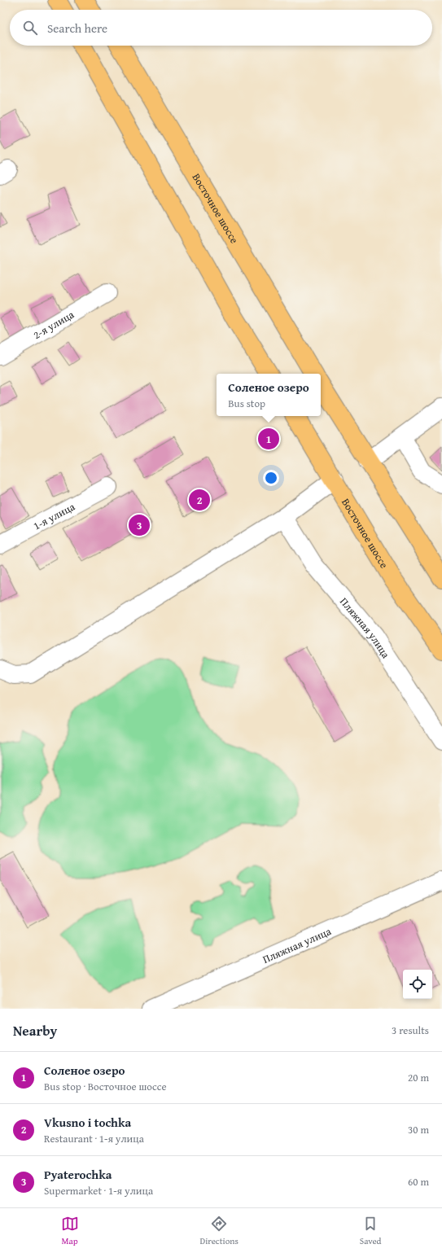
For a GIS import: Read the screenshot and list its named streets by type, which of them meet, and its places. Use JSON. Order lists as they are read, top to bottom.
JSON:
{
  "streets": {
    "highway": ["Восточное шоссе"],
    "street": ["2-я улица", "1-я улица", "Пляжная улица"]
  },
  "page": {
    "search": "Search here",
    "popup": ["Соленое озеро", "Bus stop"],
    "pins": ["1", "2", "3"],
    "heading": ["Nearby", "3 results"],
    "list": [
      {
        "mark": "1",
        "name": "Соленое озеро",
        "note": "Bus stop · Восточное шоссе",
        "value": "20 m"
      },
      {
        "mark": "2",
        "name": "Vkusno i tochka",
        "note": "Restaurant · 1-я улица",
        "value": "30 m"
      },
      {
        "mark": "3",
        "name": "Pyaterochka",
        "note": "Supermarket · 1-я улица",
        "value": "60 m"
      }
    ],
    "nav": ["Map", "Directions", "Saved"]
  }
}
